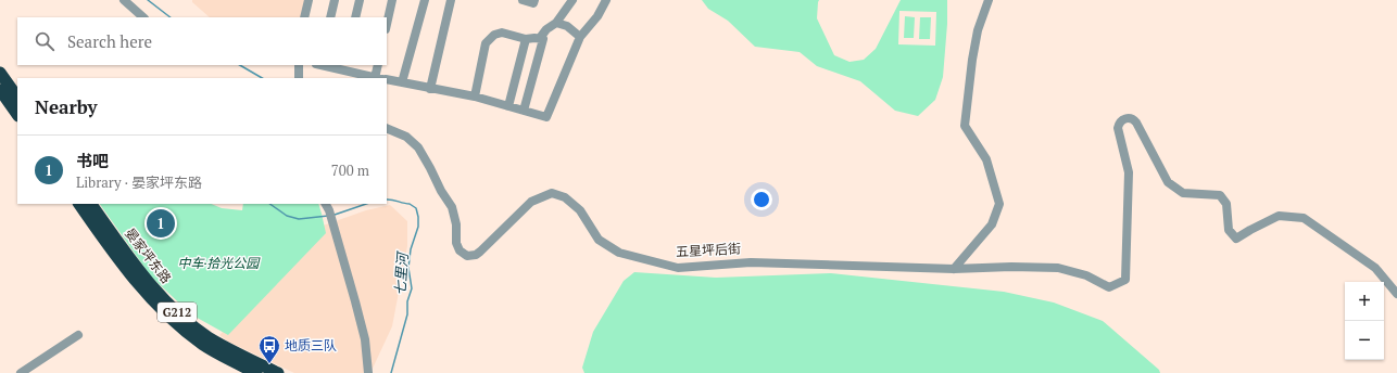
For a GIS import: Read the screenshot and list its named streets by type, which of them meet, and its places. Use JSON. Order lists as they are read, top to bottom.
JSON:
{
  "streets": {
    "highway": ["晏家坪东路", "G212"],
    "street": ["五星坪后街"]
  },
  "water": ["七里河"],
  "parks": ["中车·拾光公园"],
  "places": {
    "bus stop": ["地质三队"]
  },
  "page": {
    "search": "Search here",
    "heading": "Nearby",
    "list": [
      {
        "mark": "1",
        "name": "书吧",
        "note": "Library · 晏家坪东路",
        "value": "700 m"
      }
    ],
    "pins": "1",
    "map_buttons": ["+", "−"]
  }
}
